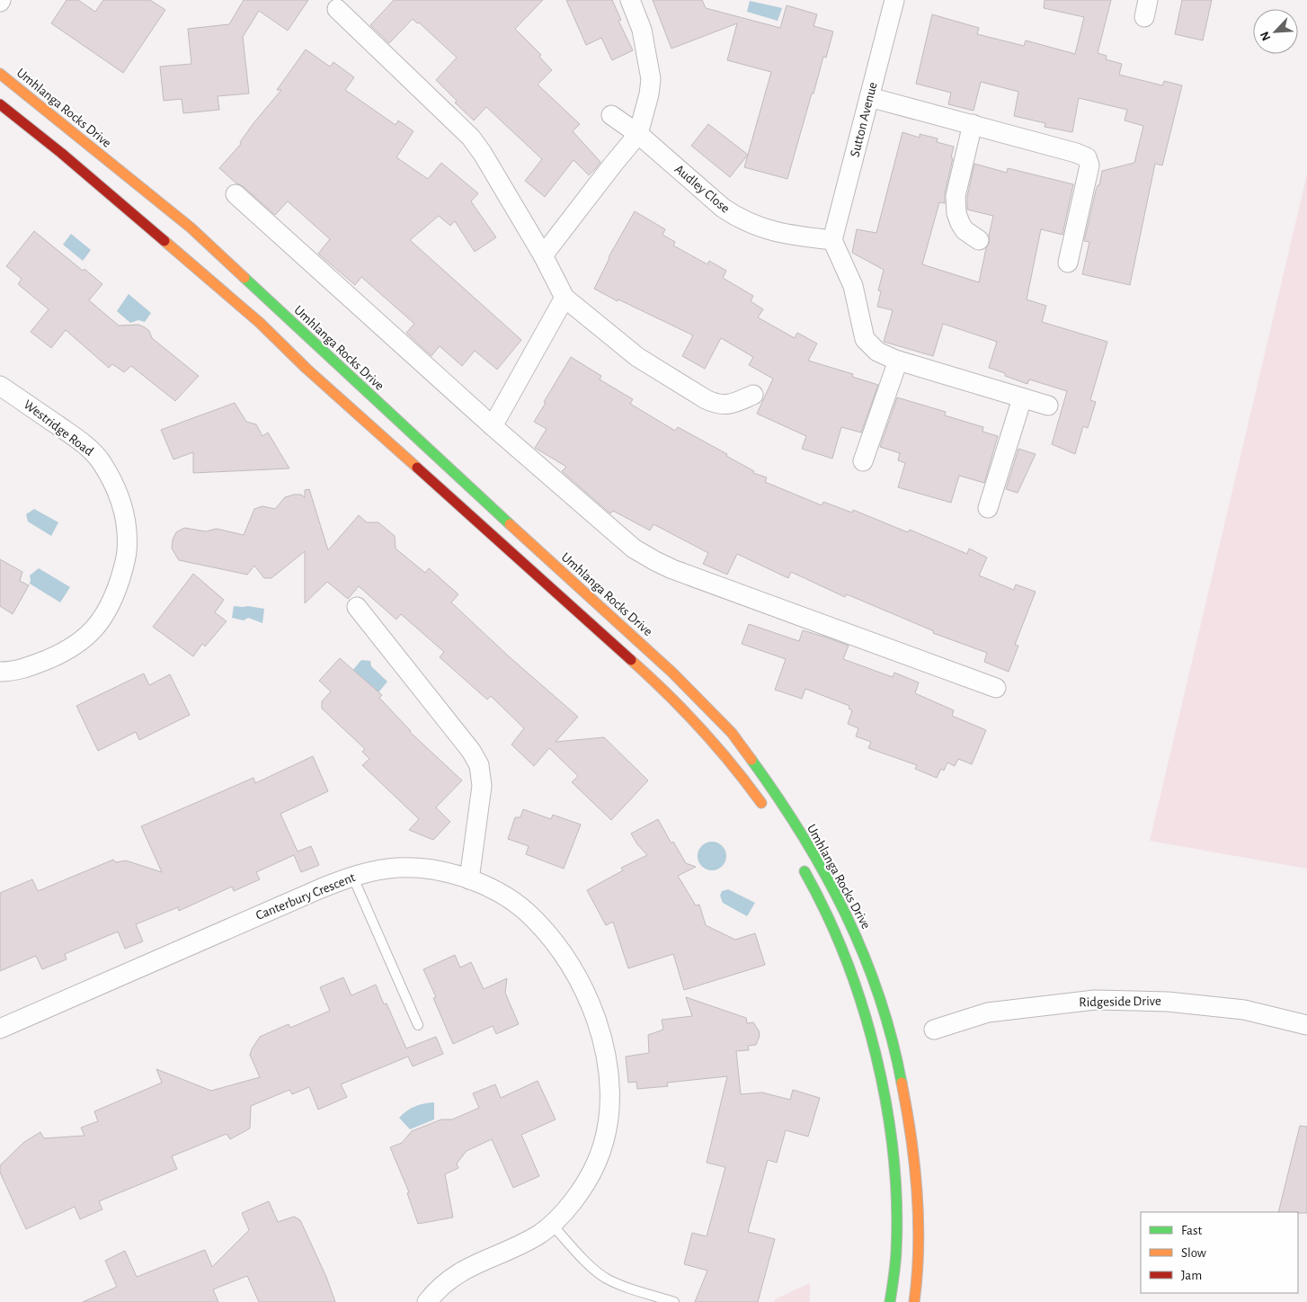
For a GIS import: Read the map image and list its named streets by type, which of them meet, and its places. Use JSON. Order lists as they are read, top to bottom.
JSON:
{
  "streets": {
    "main road": ["Umhlanga Rocks Drive"],
    "street": [
      "Sutton Avenue",
      "Audley Close",
      "Westridge Road",
      "Canterbury Crescent",
      "Ridgeside Drive"
    ]
  },
  "crossings": [
    ["Sutton Avenue", "Audley Close"]
  ],
  "legend": ["Fast", "Slow", "Jam"],
  "north": "bottom left"
}
